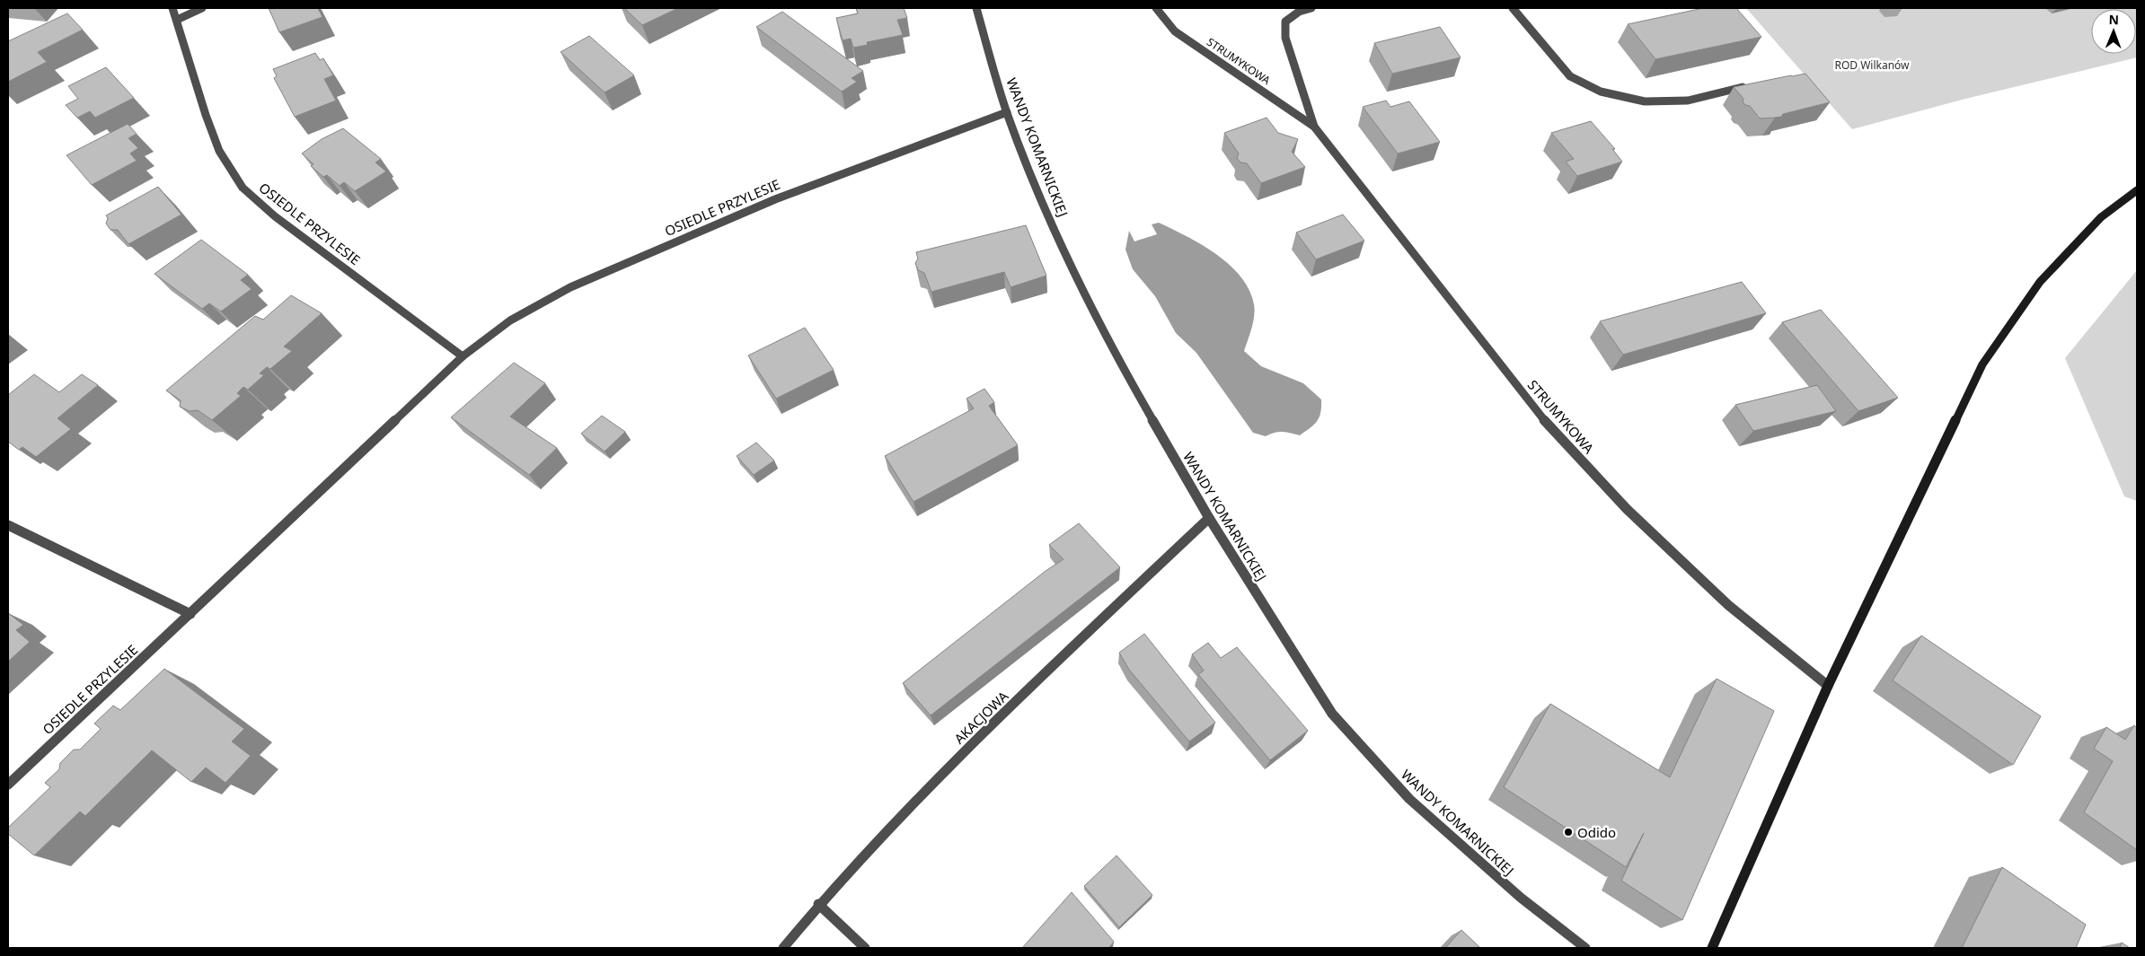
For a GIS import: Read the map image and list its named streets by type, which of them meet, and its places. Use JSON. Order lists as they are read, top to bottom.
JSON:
{
  "streets": {
    "street": [
      "STRUMYKOWA",
      "WANDY KOMARNICKIEJ",
      "OSIEDLE PRZYLESIE",
      "AKACJOWA"
    ]
  },
  "crossings": [
    ["WANDY KOMARNICKIEJ", "OSIEDLE PRZYLESIE"],
    ["WANDY KOMARNICKIEJ", "AKACJOWA"]
  ],
  "parks": ["ROD Wilkanów"],
  "places": ["Odido"],
  "north": "top"
}
